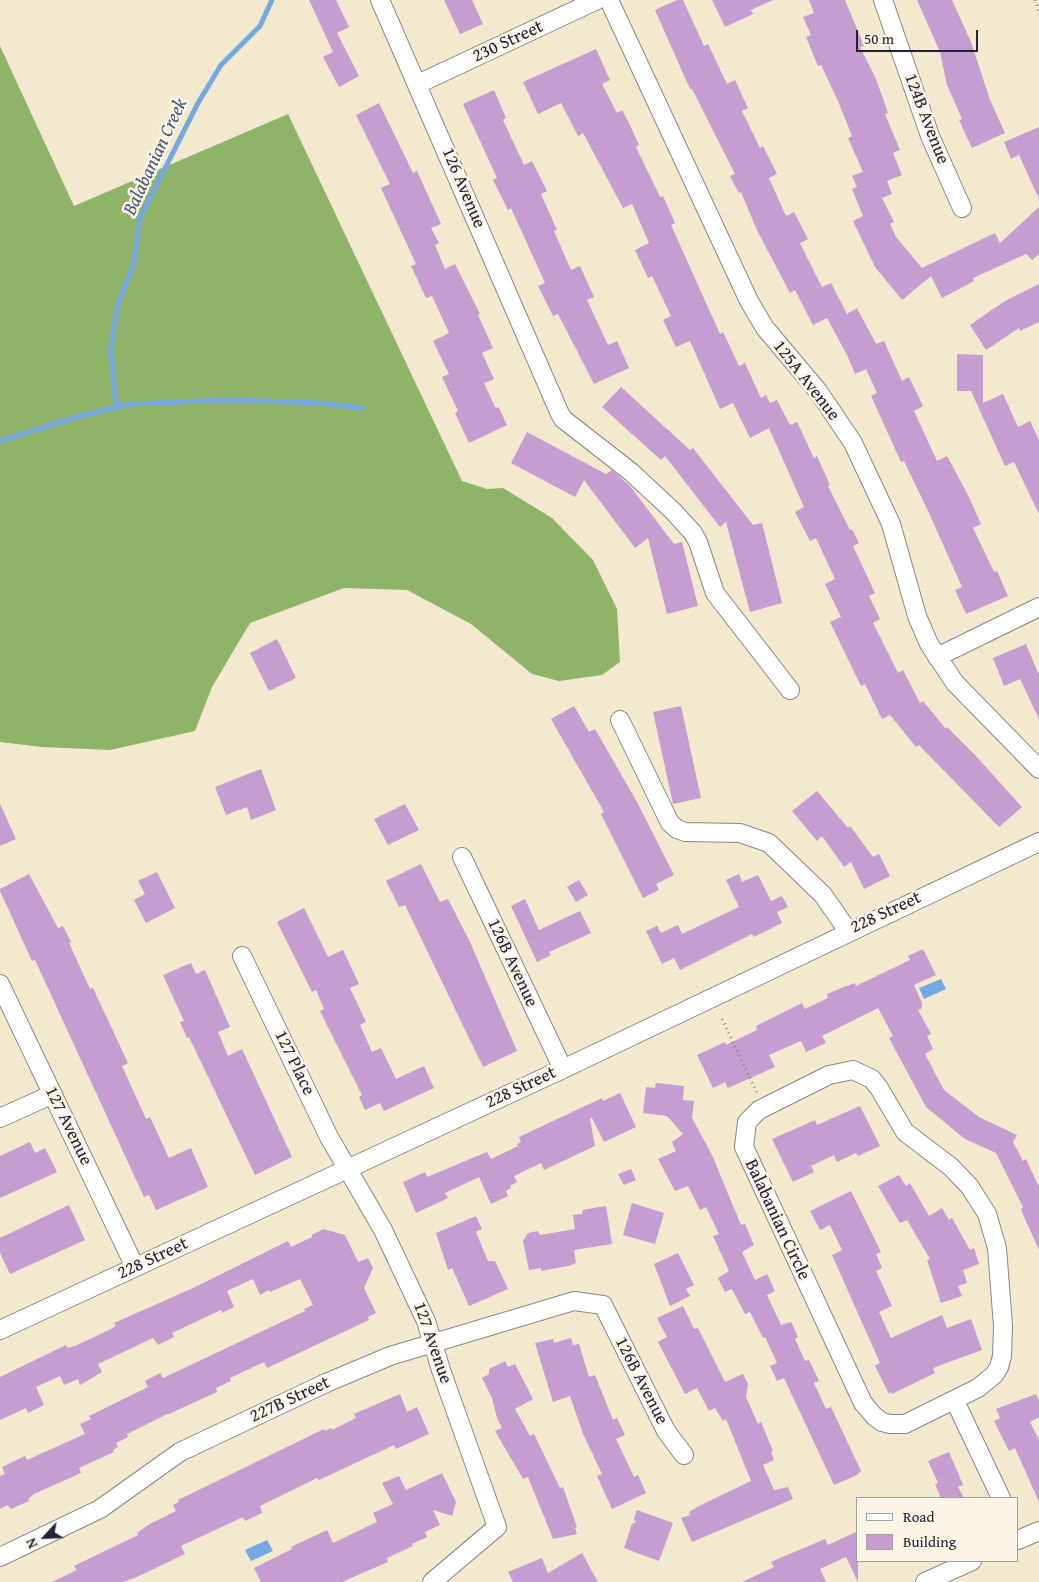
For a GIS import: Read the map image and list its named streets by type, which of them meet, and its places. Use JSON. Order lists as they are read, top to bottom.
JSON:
{
  "streets": {
    "street": [
      "230 Street",
      "124B Avenue",
      "126 Avenue",
      "125A Avenue",
      "228 Street",
      "126B Avenue",
      "127 Place",
      "127 Avenue",
      "Balabanian Circle",
      "227B Street"
    ]
  },
  "crossings": [
    ["230 Street", "126 Avenue"],
    ["228 Street", "126B Avenue"],
    ["228 Street", "127 Place"],
    ["228 Street", "127 Avenue"],
    ["126B Avenue", "227B Street"],
    ["127 Place", "127 Avenue"],
    ["127 Avenue", "227B Street"]
  ],
  "water": ["Balabanian Creek"],
  "legend": ["Road", "Building"],
  "scale_bar": "50 m",
  "north": "bottom left"
}
